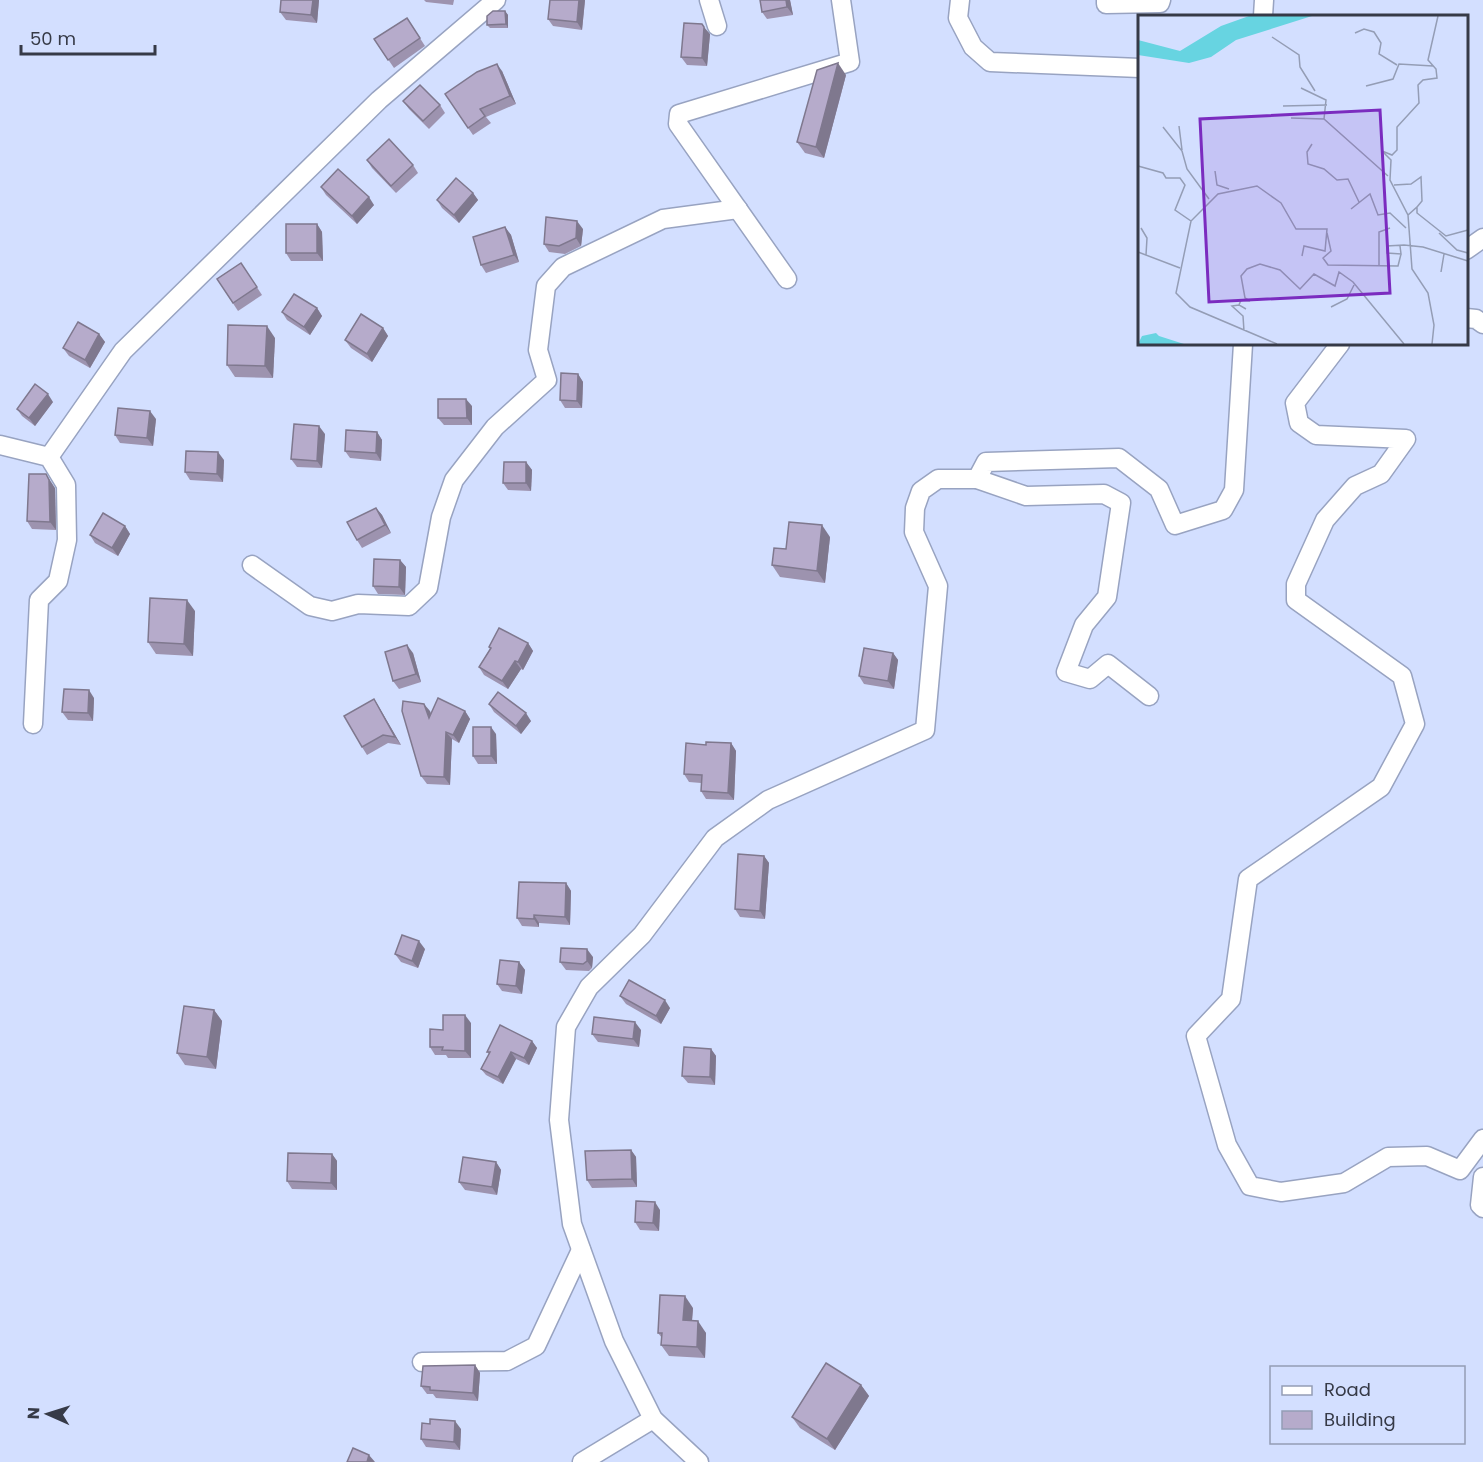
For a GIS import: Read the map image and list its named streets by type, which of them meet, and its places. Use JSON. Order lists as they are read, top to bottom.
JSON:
{
  "legend": ["Road", "Building"],
  "scale_bar": "50 m",
  "north": "left"
}
